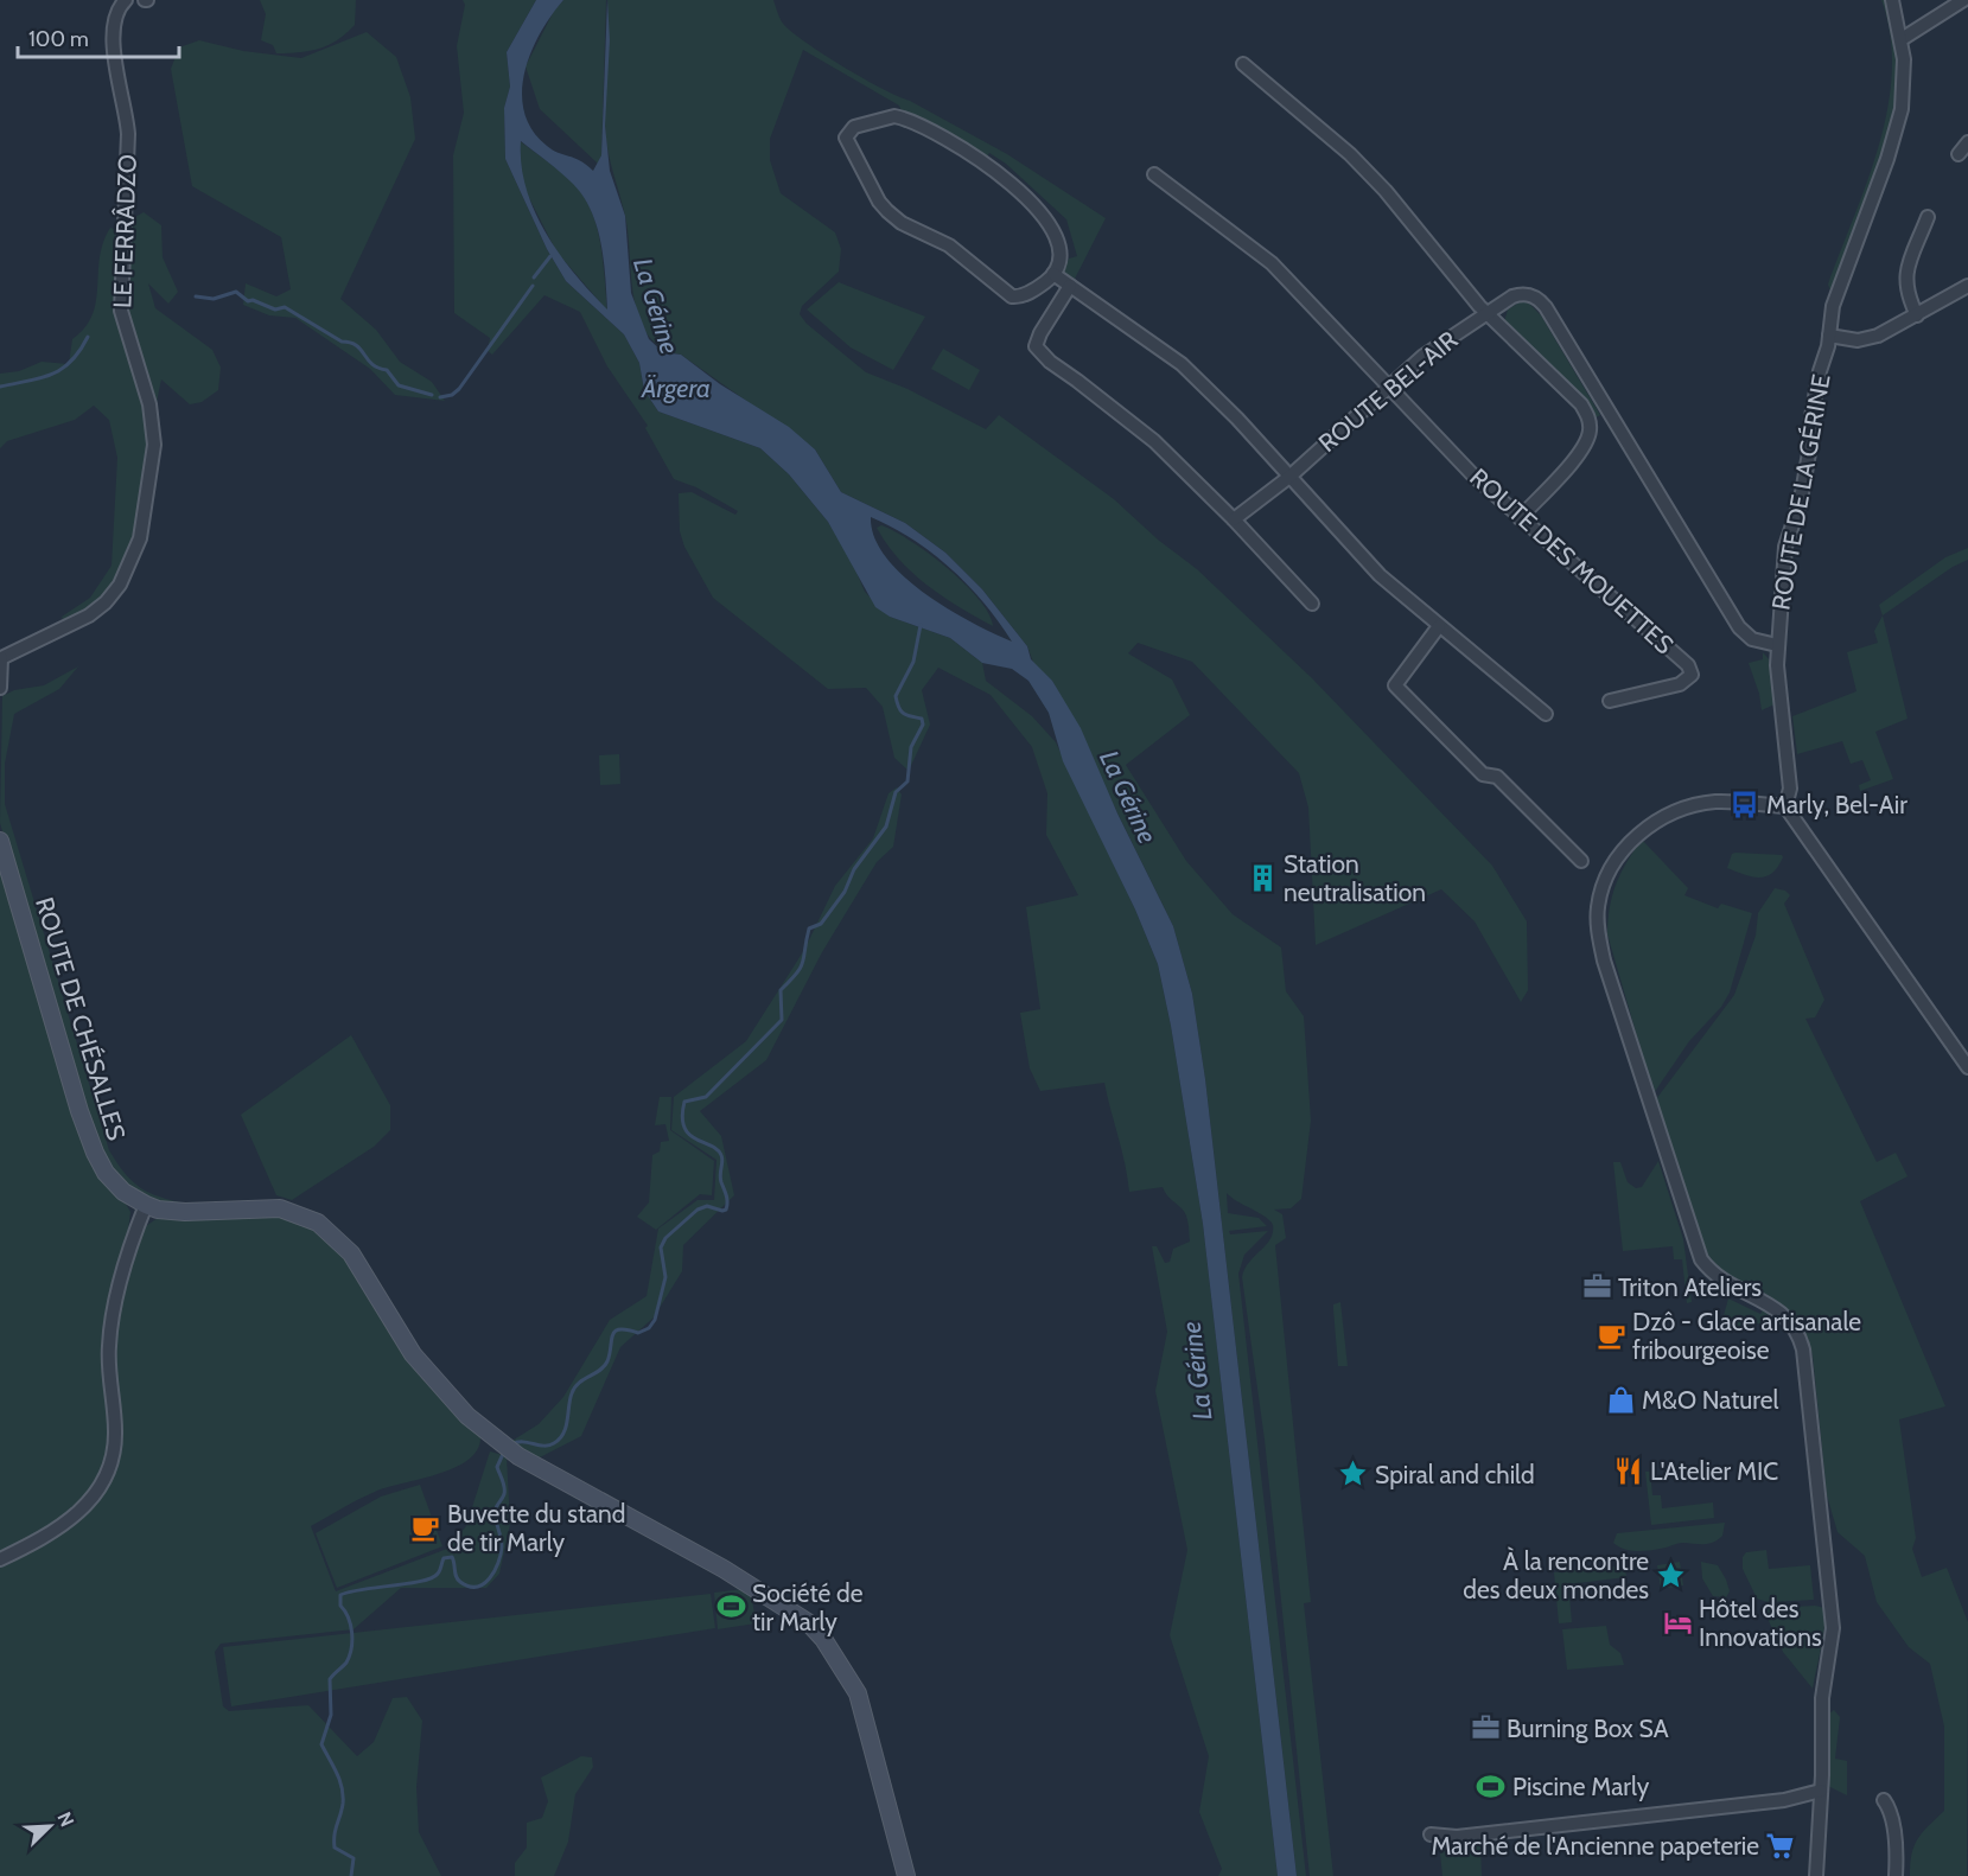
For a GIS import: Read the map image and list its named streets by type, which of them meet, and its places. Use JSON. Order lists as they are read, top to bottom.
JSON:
{
  "streets": {
    "street": [
      "LE FERRÂDZO",
      "ROUTE BEL-AIR",
      "ROUTE DE LA GÉRINE",
      "ROUTE DES MOUETTES",
      "ROUTE DE CHÉSALLES"
    ]
  },
  "crossings": [
    ["ROUTE BEL-AIR", "ROUTE DE LA GÉRINE"],
    ["ROUTE BEL-AIR", "ROUTE DES MOUETTES"]
  ],
  "water": ["La Gérine", "Ärgera"],
  "places": {
    "bus stop": ["Marly, Bel-Air"],
    "building": ["Station neutralisation"],
    "office": ["Triton Ateliers", "Burning Box SA"],
    "cafe": ["Dzô - Glace artisanale fribourgeoise", "Buvette du stand de tir Marly"],
    "shop": ["M&O Naturel"],
    "restaurant": ["L'Atelier MIC"],
    "place": ["Spiral and child", "À la rencontre des deux mondes"],
    "sports": ["Société de tir Marly", "Piscine Marly"],
    "hotel": ["Hôtel des Innovations"],
    "supermarket": ["Marché de l'Ancienne papeterie"]
  },
  "scale_bar": "100 m",
  "north": "top right"
}
